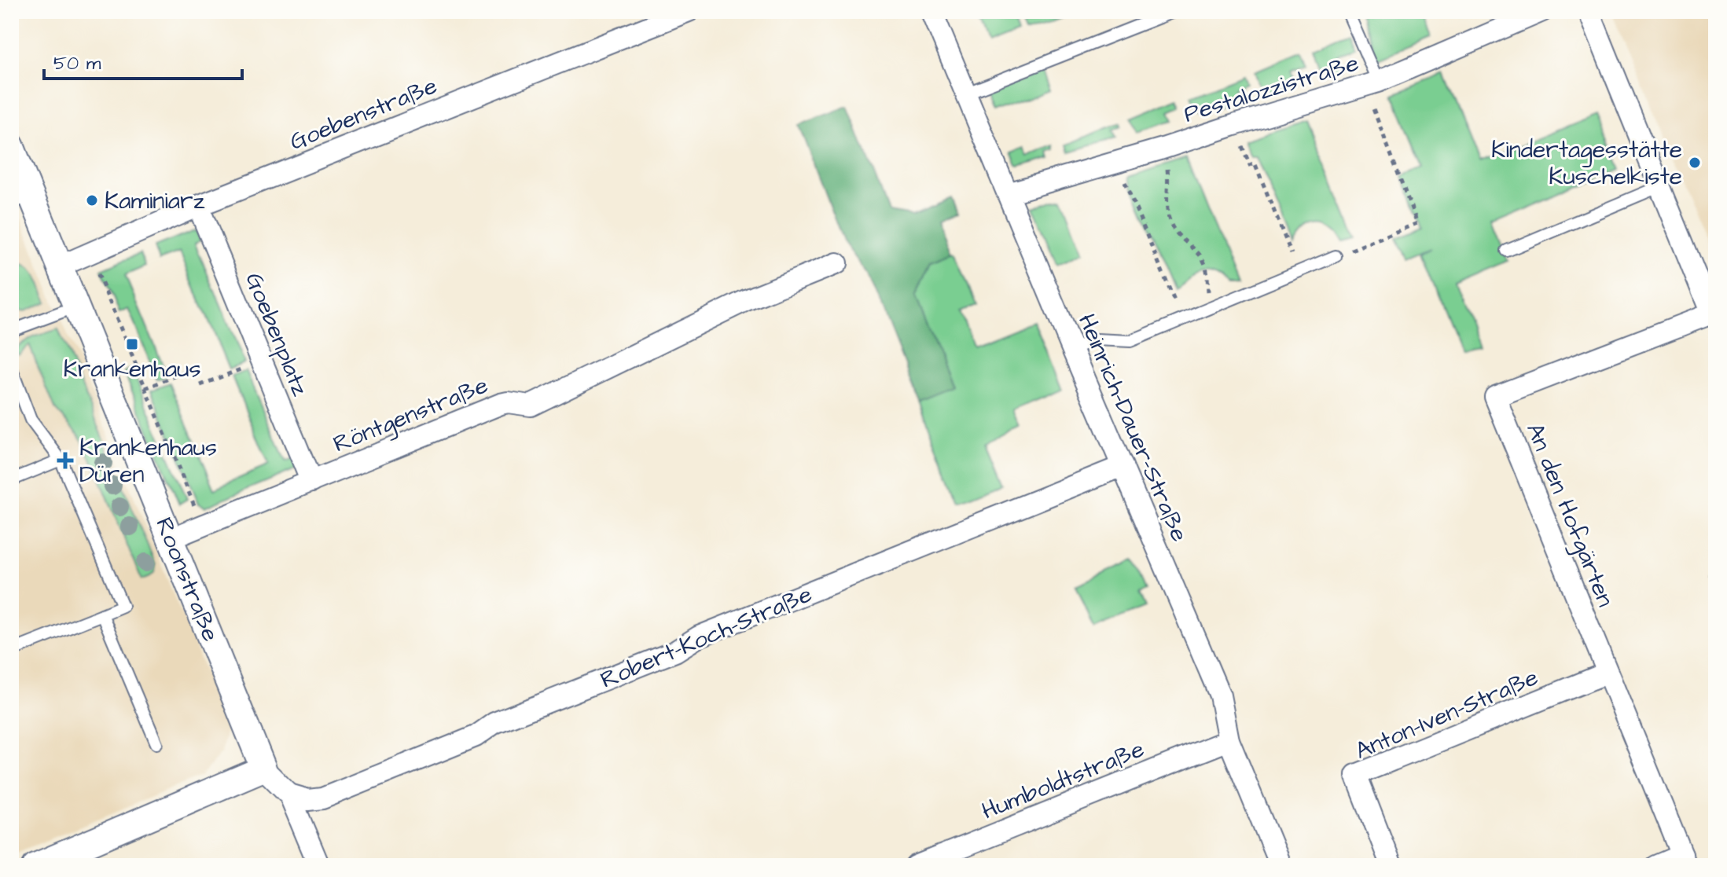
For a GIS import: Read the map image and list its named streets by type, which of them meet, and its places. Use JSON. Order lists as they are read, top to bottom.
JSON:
{
  "streets": {
    "street": [
      "Pestalozzistraße",
      "Goebenstraße",
      "Goebenplatz",
      "Röntgenstraße",
      "Heinrich-Dauer-Straße",
      "An den Hofgärten",
      "Roonstraße",
      "Robert-Koch-Straße",
      "Anton-Iven-Straße",
      "Humboldtstraße"
    ]
  },
  "crossings": [
    ["Pestalozzistraße", "Heinrich-Dauer-Straße"],
    ["Goebenstraße", "Goebenplatz"],
    ["Goebenstraße", "Roonstraße"],
    ["Goebenplatz", "Röntgenstraße"],
    ["Röntgenstraße", "Roonstraße"],
    ["Heinrich-Dauer-Straße", "Robert-Koch-Straße"],
    ["Heinrich-Dauer-Straße", "Humboldtstraße"],
    ["An den Hofgärten", "Anton-Iven-Straße"],
    ["Roonstraße", "Robert-Koch-Straße"]
  ],
  "places": {
    "other": ["Kindertagesstätte Kuschelkiste", "Kaminiarz"],
    "transit": ["Krankenhaus"],
    "health": ["Krankenhaus Düren"]
  },
  "scale_bar": "50 m"
}
